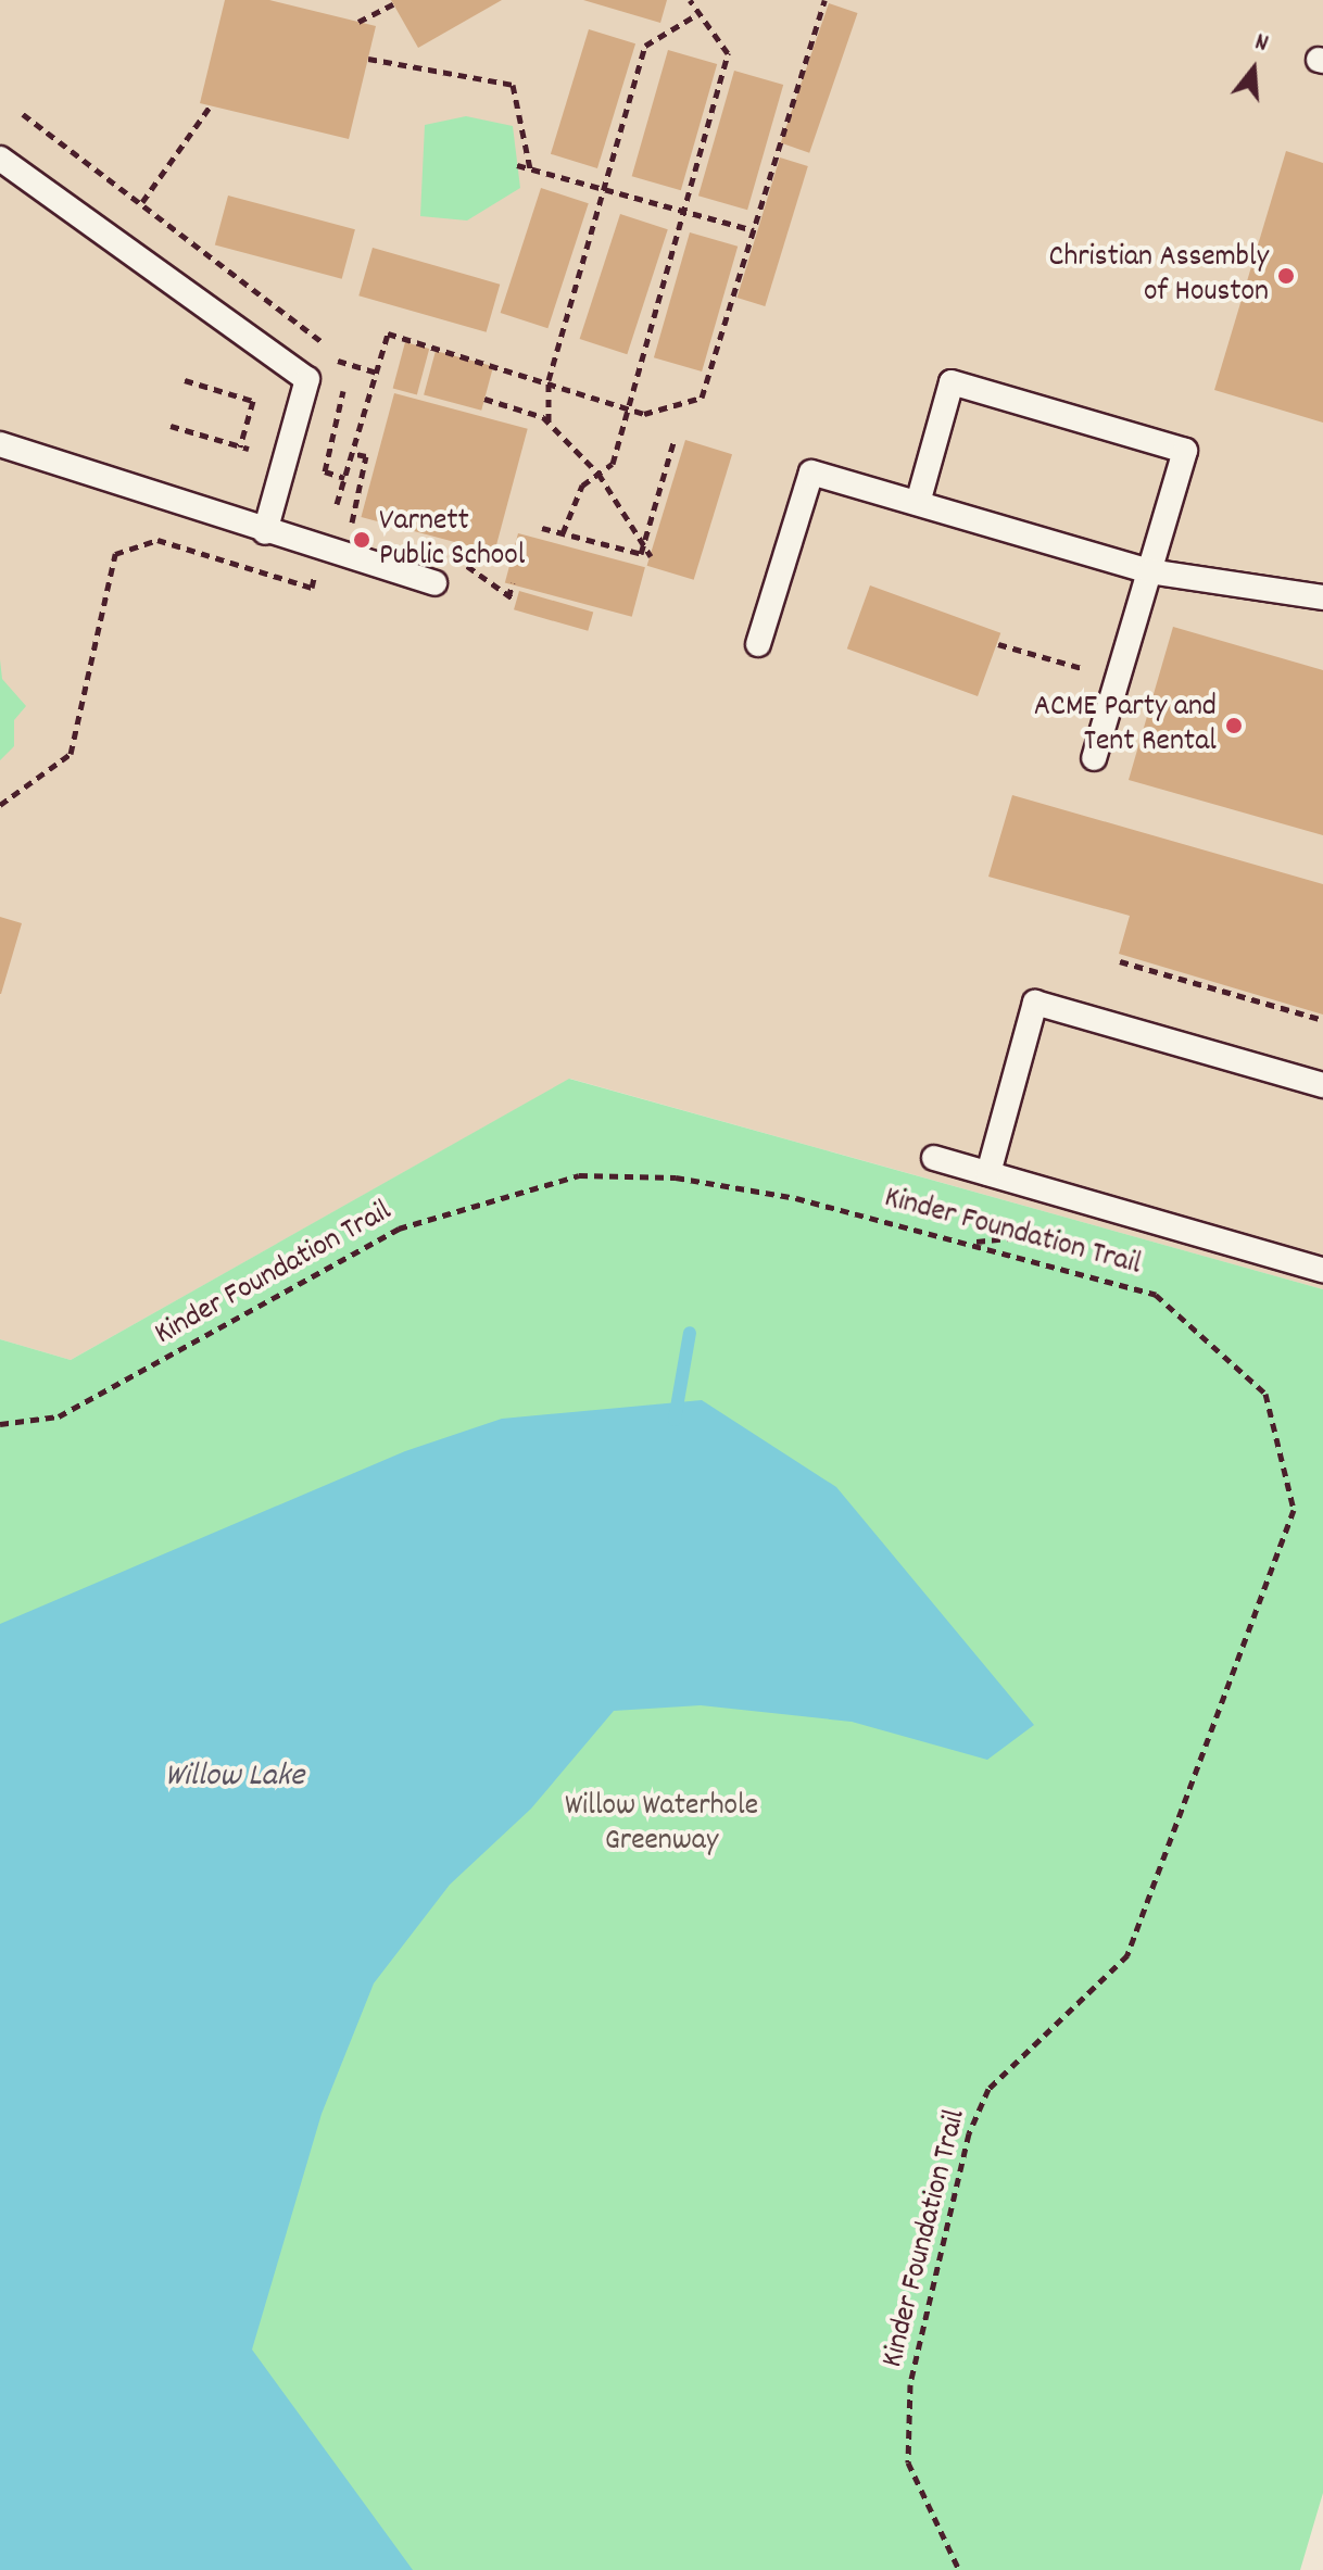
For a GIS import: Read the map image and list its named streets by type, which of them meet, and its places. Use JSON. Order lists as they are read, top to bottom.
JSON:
{
  "streets": {
    "path": ["Kinder Foundation Trail"]
  },
  "water": ["Willow Lake"],
  "parks": ["Willow Waterhole Greenway"],
  "places": ["Christian Assembly of Houston", "Varnett Public School", "ACME Party and Tent Rental"],
  "north": "top"
}
